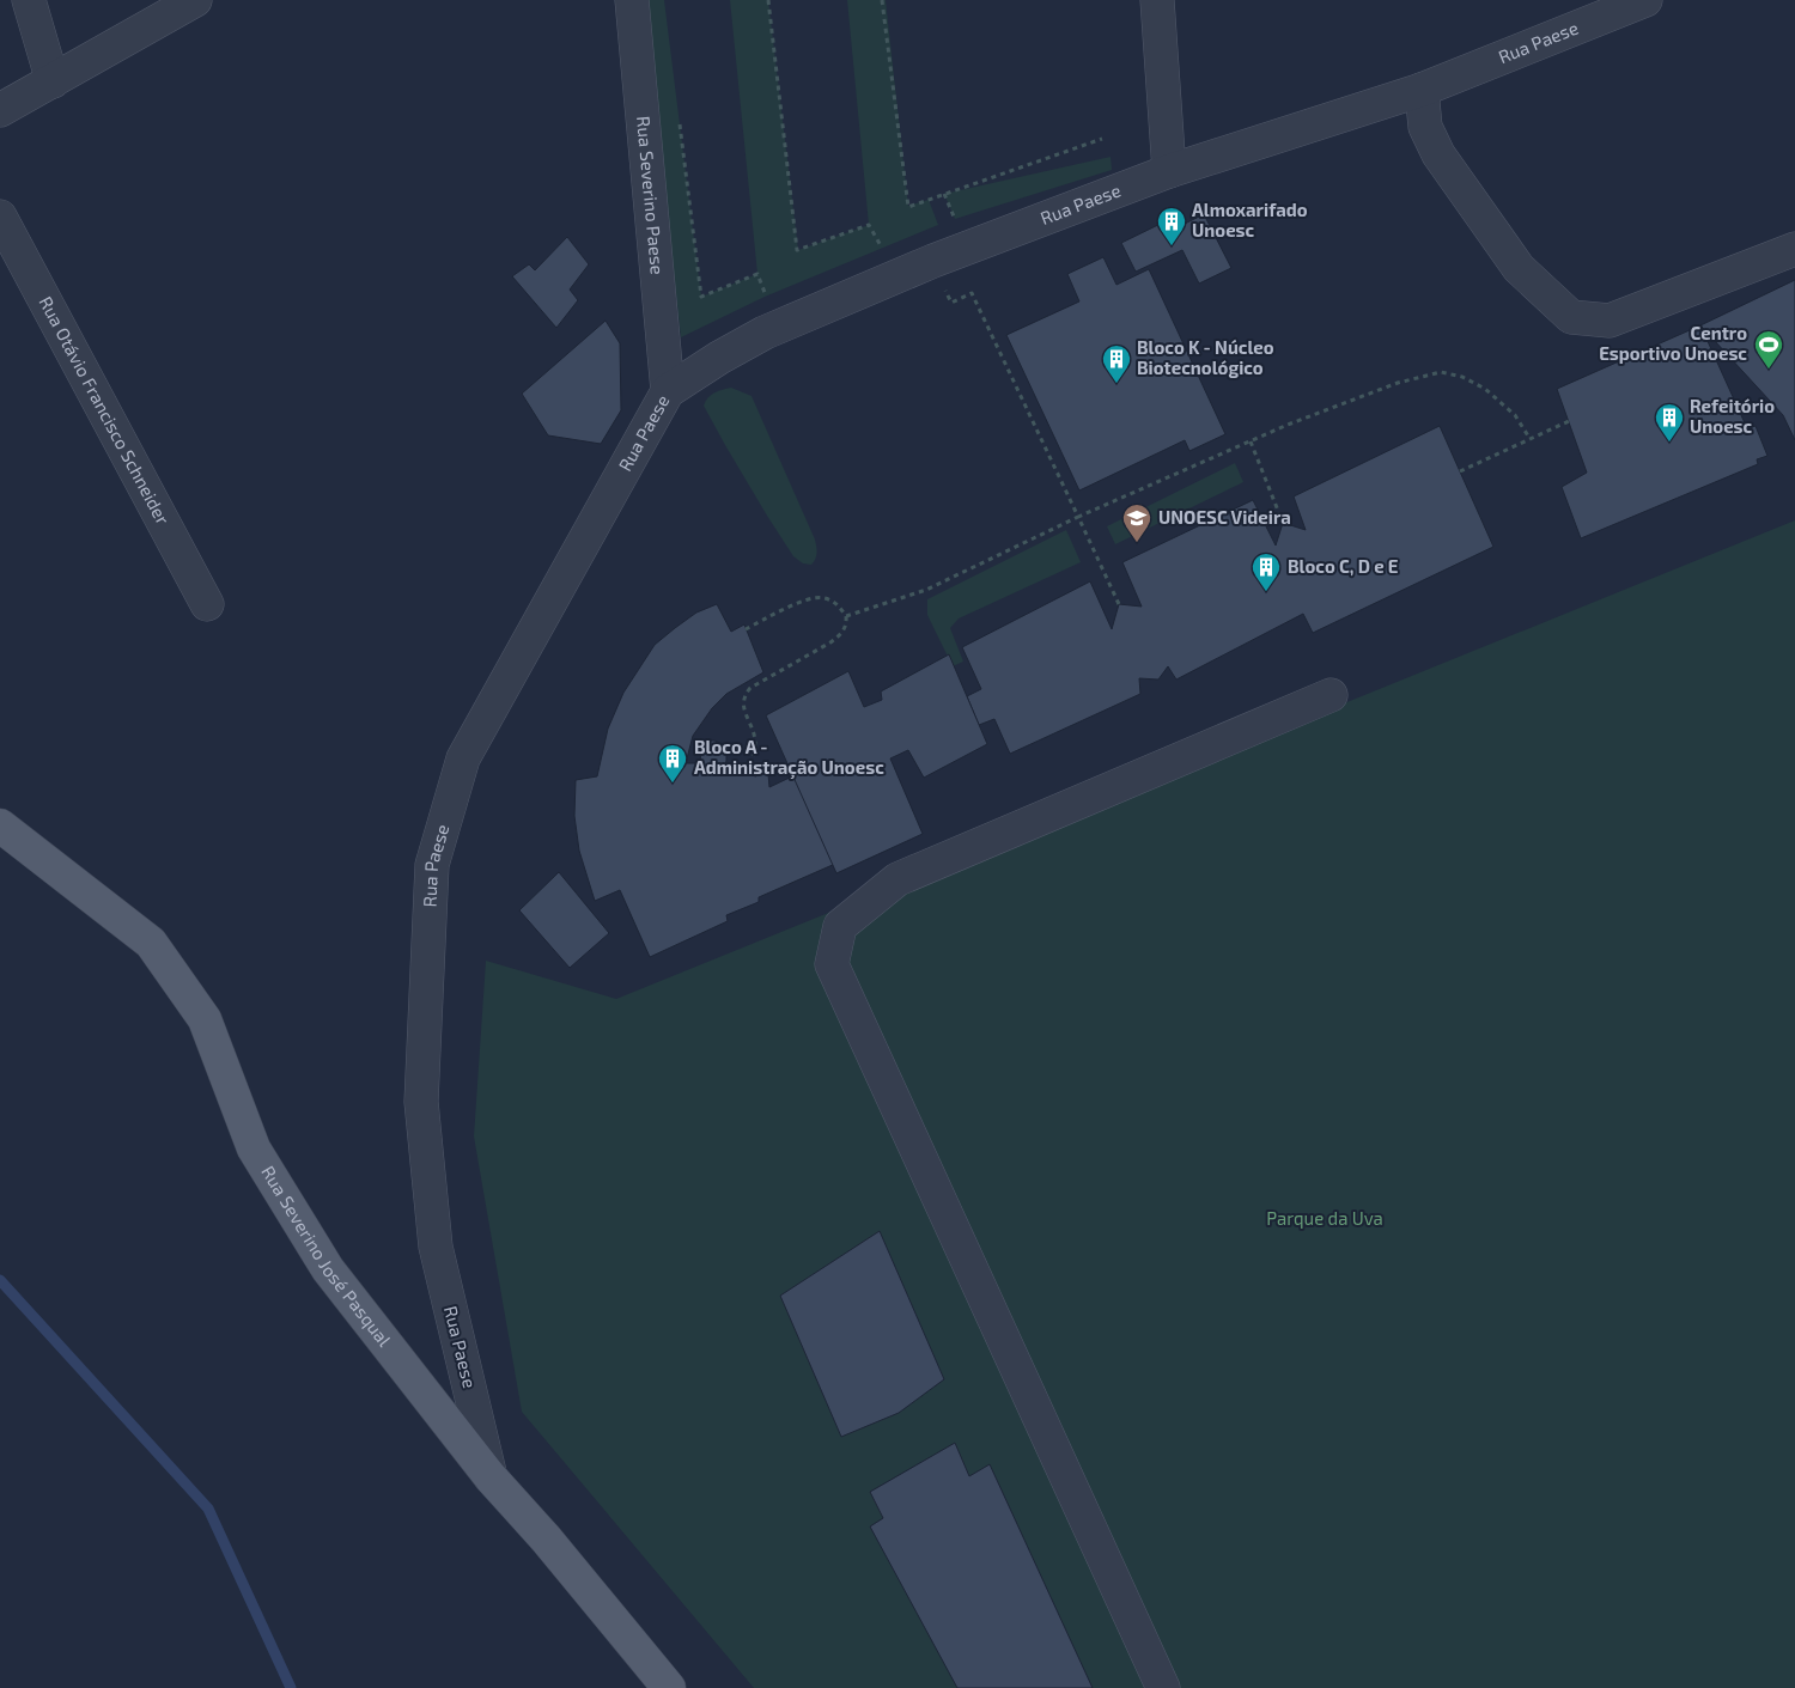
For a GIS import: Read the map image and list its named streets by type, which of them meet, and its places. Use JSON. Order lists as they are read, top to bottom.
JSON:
{
  "streets": {
    "main road": ["Rua Severino José Pasqual"],
    "street": ["Rua Paese", "Rua Severino Paese", "Rua Otávio Francisco Schneider"]
  },
  "crossings": [
    ["Rua Paese", "Rua Severino Paese"],
    ["Rua Paese", "Rua Severino José Pasqual"]
  ],
  "parks": ["Parque da Uva"],
  "places": {
    "building": [
      "Almoxarifado Unoesc",
      "Bloco K - Núcleo Biotecnológico",
      "Refeitório Unoesc",
      "Bloco C, D e E",
      "Bloco A - Administração Unoesc"
    ],
    "sports": ["Centro Esportivo Unoesc"],
    "school or university": ["UNOESC Videira"]
  }
}
